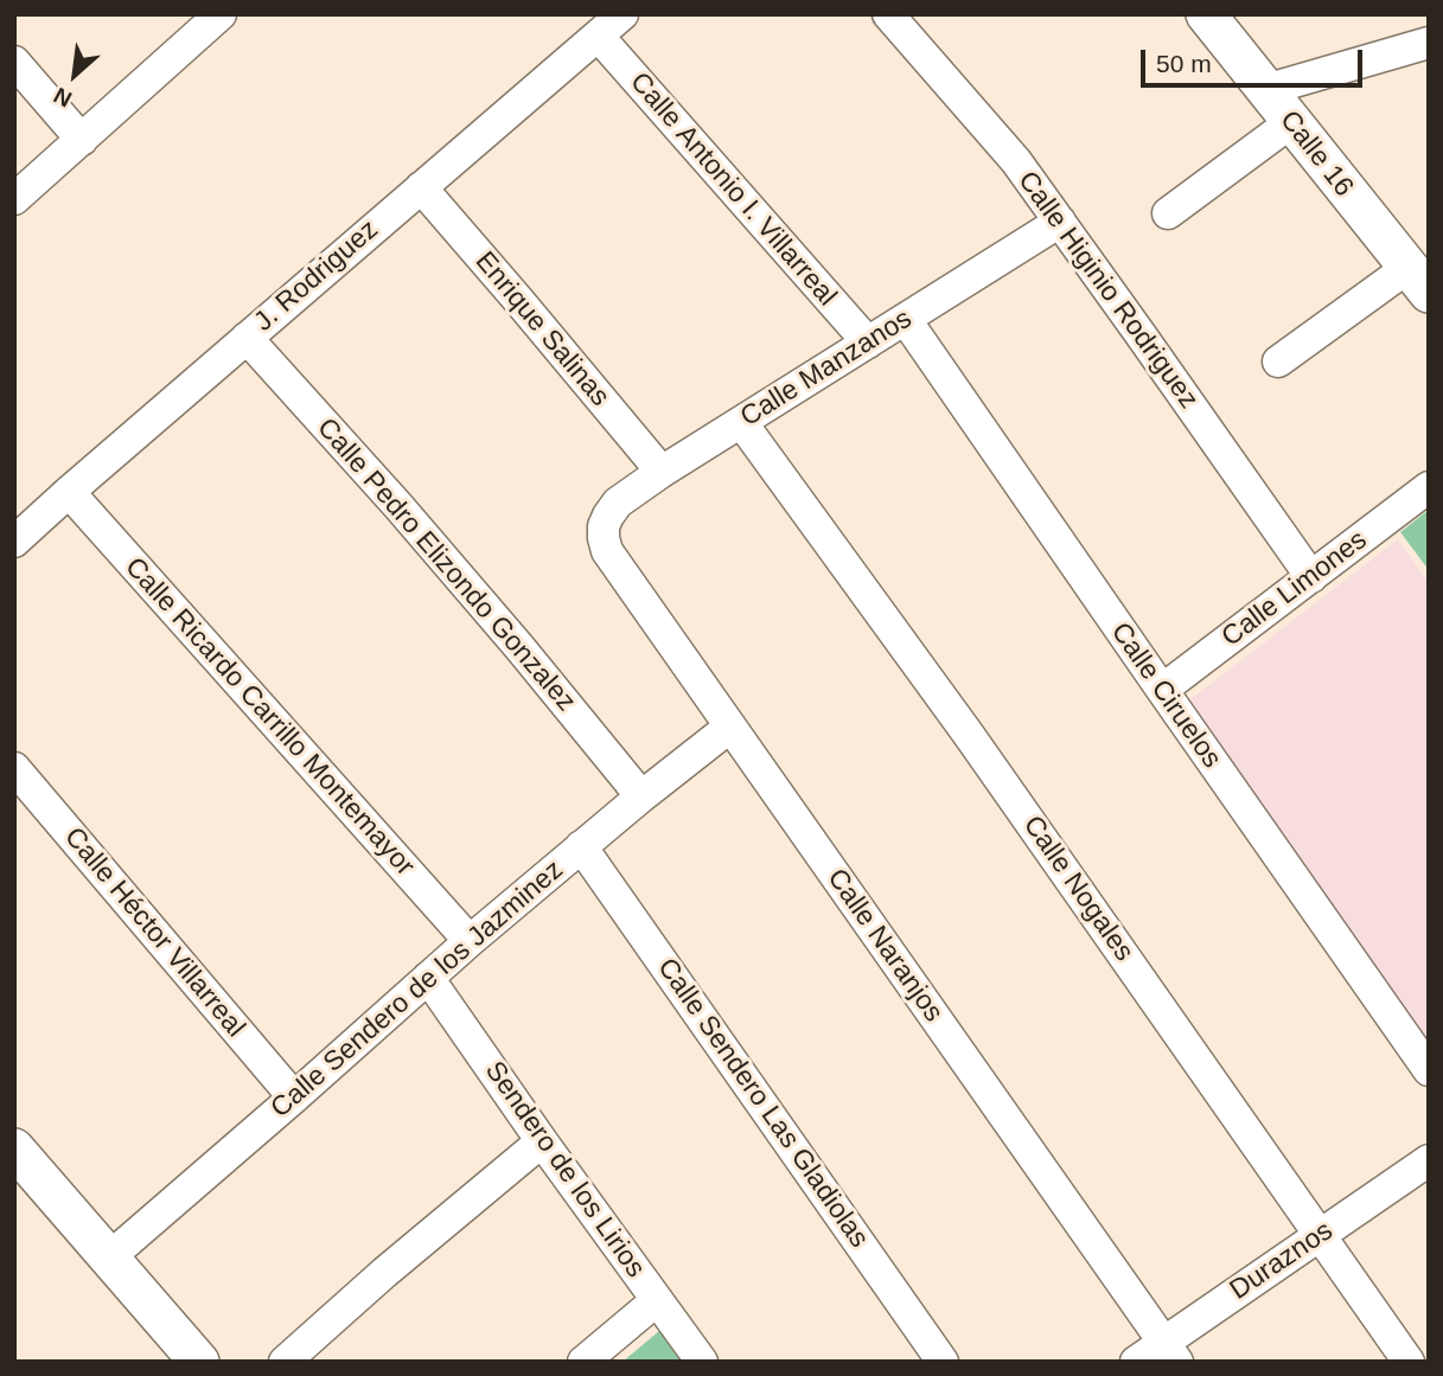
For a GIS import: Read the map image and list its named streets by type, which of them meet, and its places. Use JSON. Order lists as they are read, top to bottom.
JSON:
{
  "streets": {
    "street": [
      "Calle 16",
      "Calle Antonio I. Villarreal",
      "J. Rodriguez",
      "Calle Higinio Rodriguez",
      "Enrique Salinas",
      "Calle Manzanos",
      "Calle Pedro Elizondo Gonzalez",
      "Calle Limones",
      "Calle Ciruelos",
      "Calle Ricardo Carrillo Montemayor",
      "Calle Nogales",
      "Calle Héctor Villarreal",
      "Calle Naranjos",
      "Calle Sendero de los Jazminez",
      "Calle Sendero Las Gladiolas",
      "Sendero de los Lirios",
      "Duraznos"
    ]
  },
  "crossings": [
    ["Calle Antonio I. Villarreal", "J. Rodriguez"],
    ["Calle Antonio I. Villarreal", "Calle Manzanos"],
    ["J. Rodriguez", "Enrique Salinas"],
    ["J. Rodriguez", "Calle Pedro Elizondo Gonzalez"],
    ["J. Rodriguez", "Calle Ricardo Carrillo Montemayor"],
    ["Calle Higinio Rodriguez", "Calle Manzanos"],
    ["Calle Higinio Rodriguez", "Calle Limones"],
    ["Enrique Salinas", "Calle Manzanos"],
    ["Calle Manzanos", "Calle Ciruelos"],
    ["Calle Manzanos", "Calle Nogales"],
    ["Calle Manzanos", "Calle Naranjos"],
    ["Calle Pedro Elizondo Gonzalez", "Calle Sendero de los Jazminez"],
    ["Calle Limones", "Calle Ciruelos"],
    ["Calle Ricardo Carrillo Montemayor", "Calle Sendero de los Jazminez"],
    ["Calle Nogales", "Duraznos"],
    ["Calle Héctor Villarreal", "Calle Sendero de los Jazminez"],
    ["Calle Naranjos", "Calle Sendero de los Jazminez"],
    ["Calle Naranjos", "Duraznos"],
    ["Calle Sendero de los Jazminez", "Calle Sendero Las Gladiolas"],
    ["Calle Sendero de los Jazminez", "Sendero de los Lirios"]
  ],
  "scale_bar": "50 m",
  "north": "bottom left"
}
